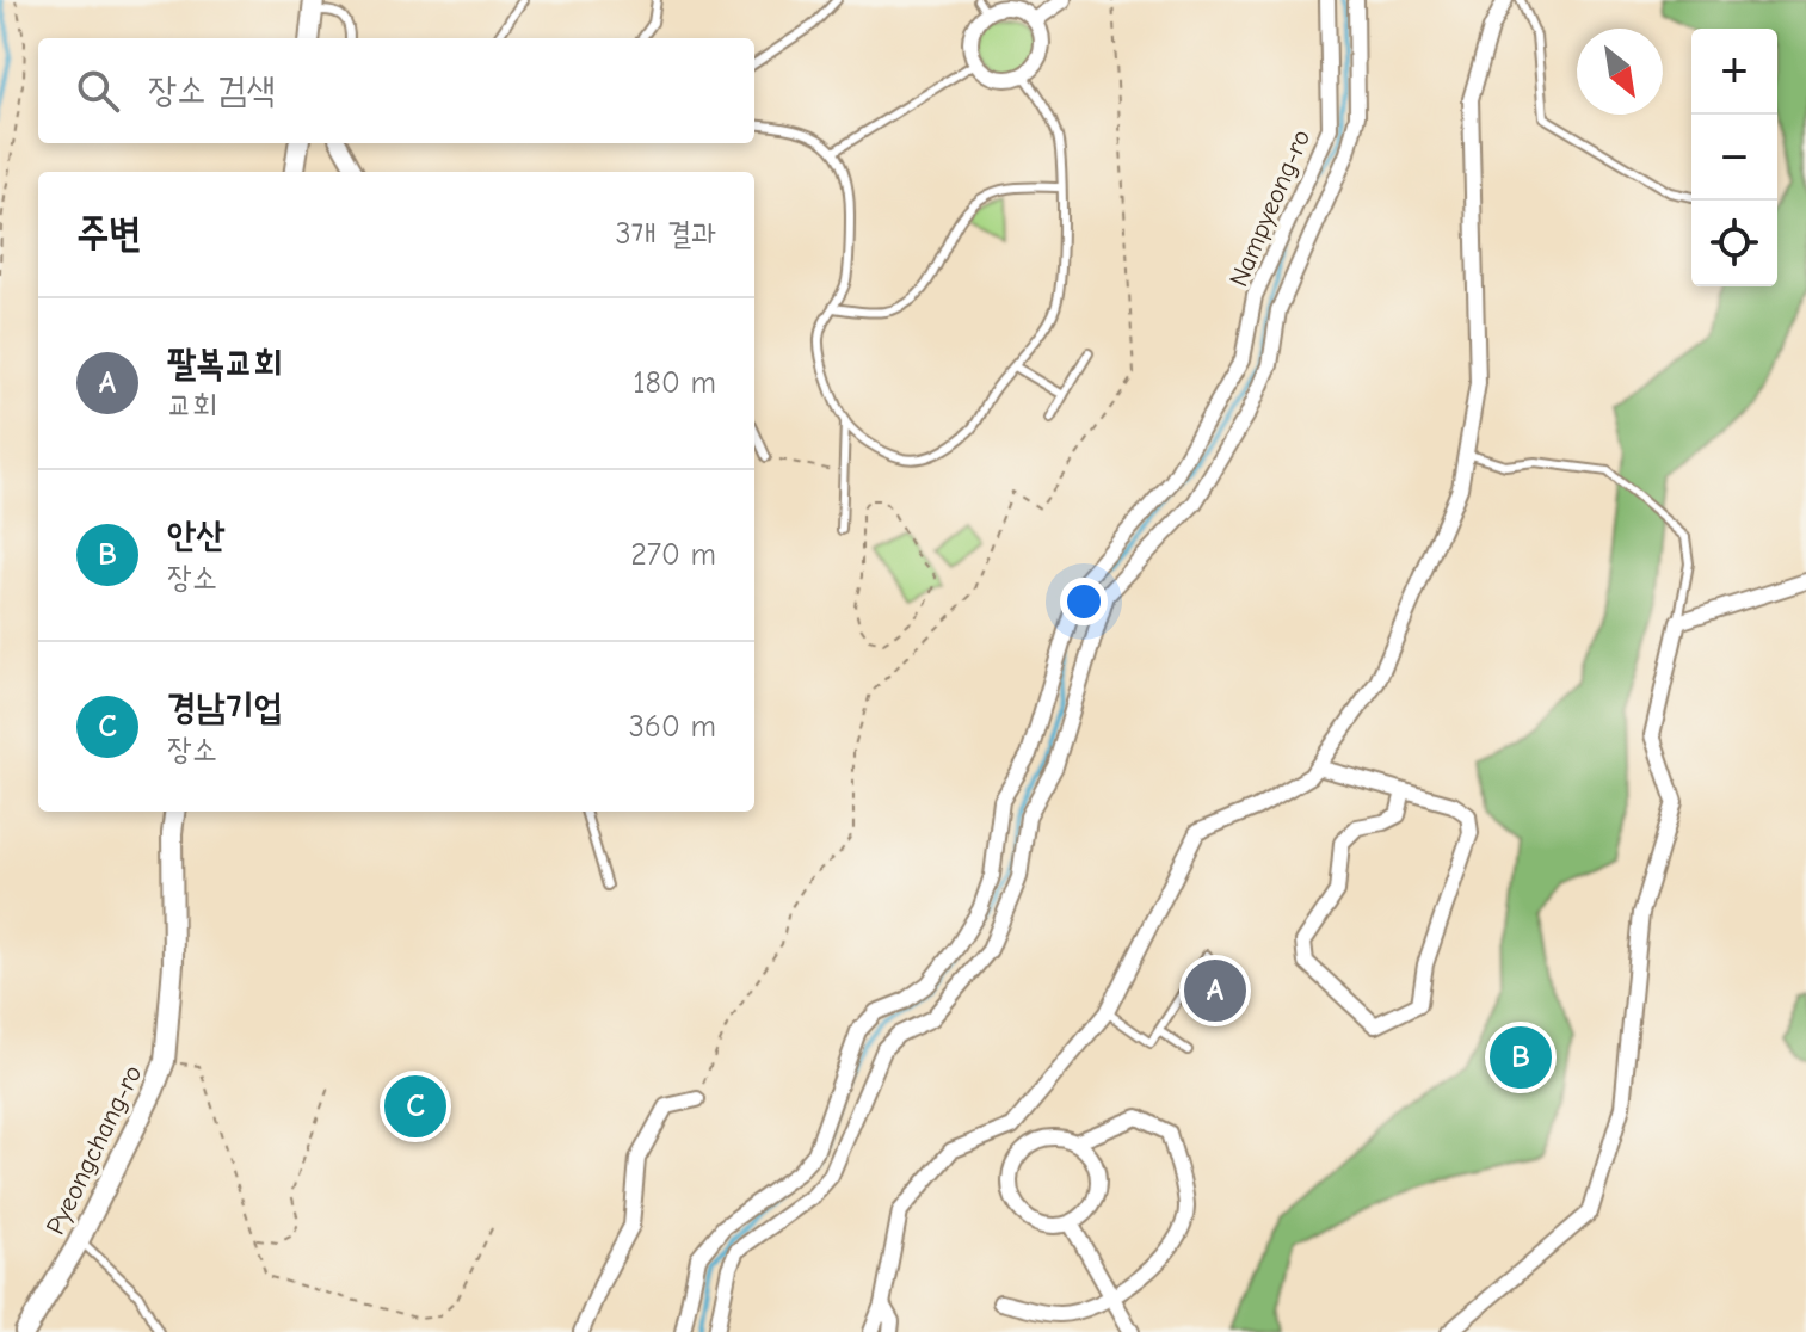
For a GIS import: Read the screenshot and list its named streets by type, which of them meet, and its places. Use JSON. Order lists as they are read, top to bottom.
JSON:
{
  "streets": {
    "street": ["Nampyeong-ro", "Pyeongchang-ro"]
  },
  "north": "bottom right",
  "page": {
    "map_buttons": ["+", "−"],
    "search": "장소 검색",
    "heading": ["주변", "3개 결과"],
    "list": [
      {
        "mark": "A",
        "name": "팔복교회",
        "note": "교회",
        "value": "180 m"
      },
      {
        "mark": "B",
        "name": "안산",
        "note": "장소",
        "value": "270 m"
      },
      {
        "mark": "C",
        "name": "경남기업",
        "note": "장소",
        "value": "360 m"
      }
    ],
    "pins": ["A", "B", "C"]
  }
}
